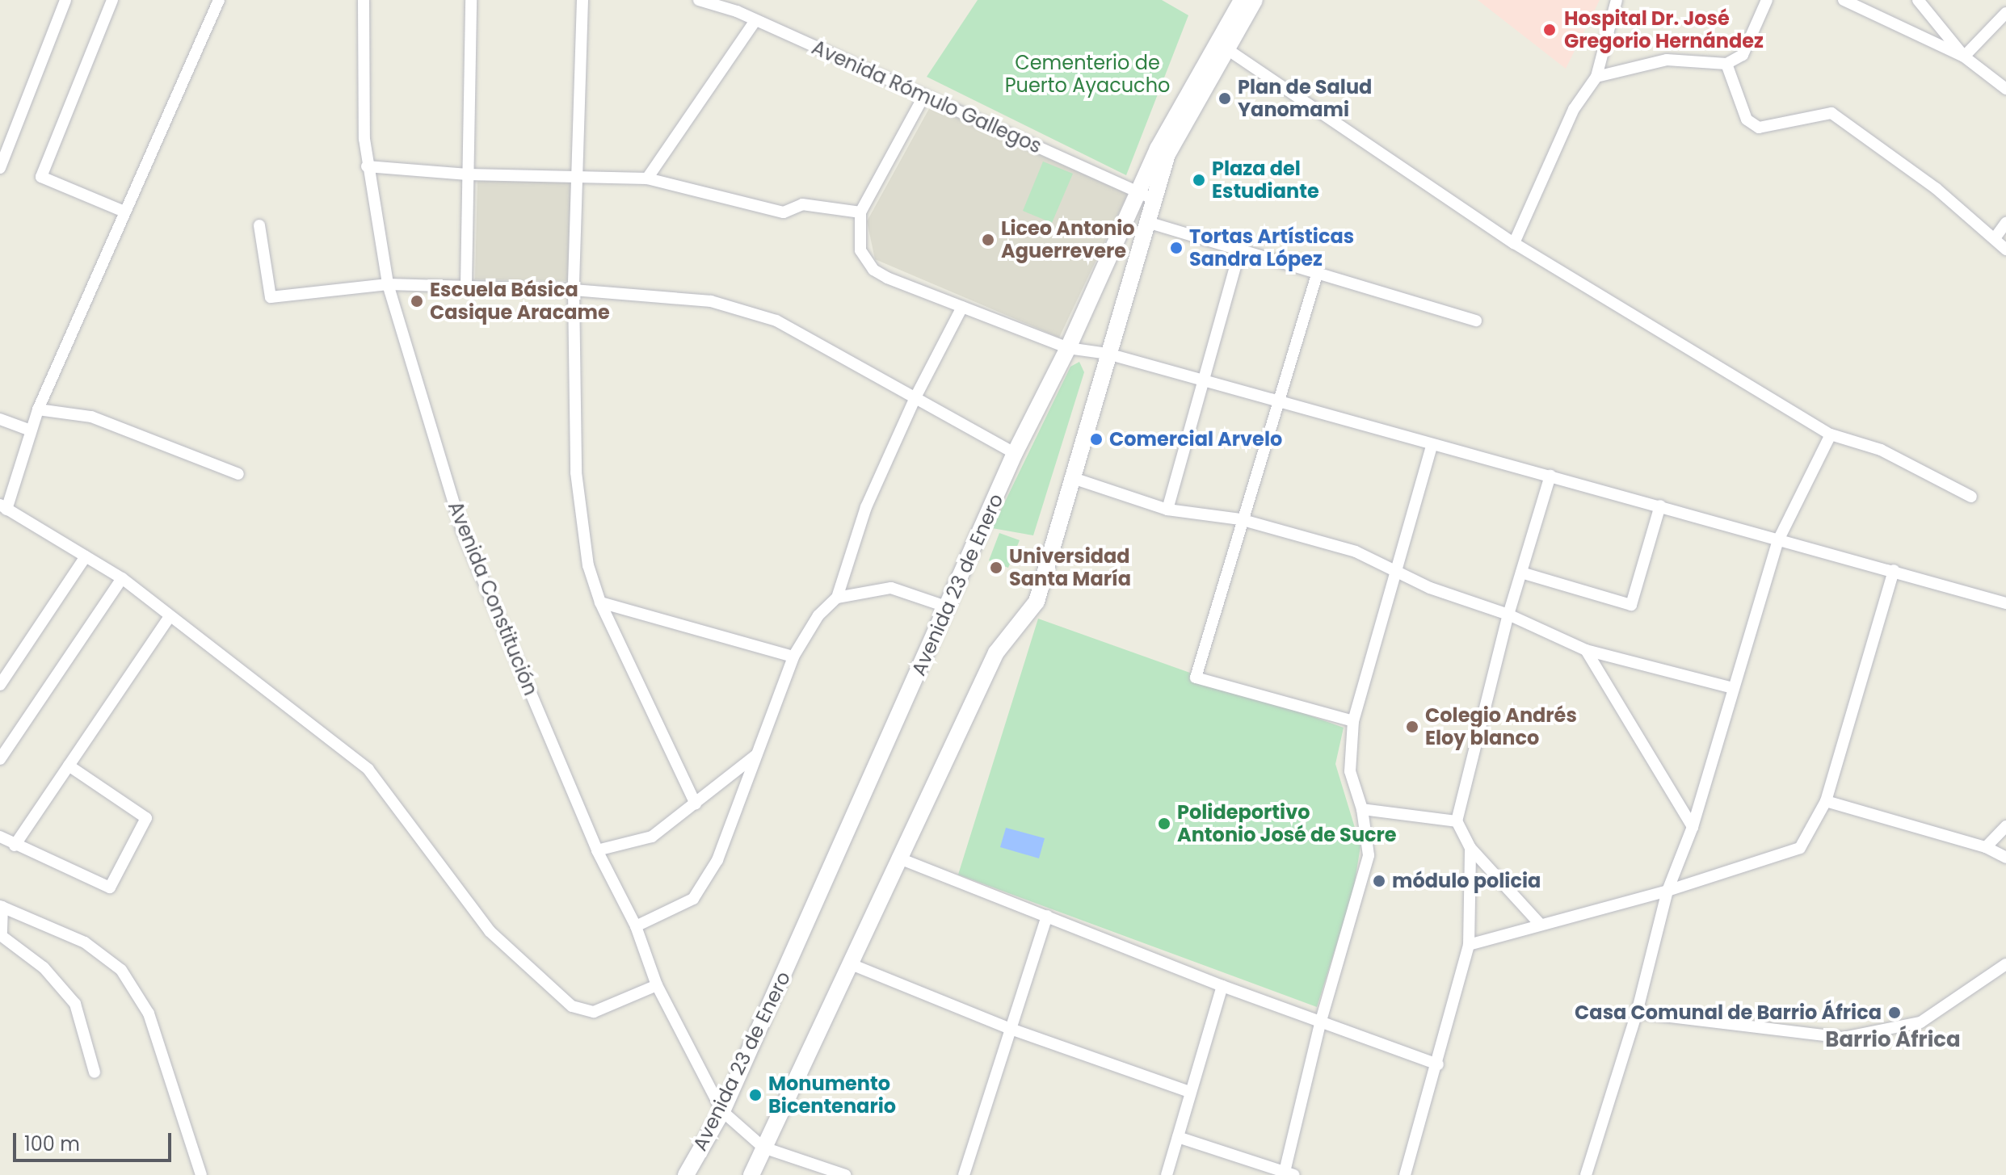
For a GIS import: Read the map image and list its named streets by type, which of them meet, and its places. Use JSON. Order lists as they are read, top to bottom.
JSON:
{
  "streets": {
    "main road": ["Avenida 23 de Enero"],
    "street": ["Avenida Rómulo Gallegos", "Avenida Constitución"]
  },
  "crossings": [
    ["Avenida Rómulo Gallegos", "Avenida 23 de Enero"],
    ["Avenida 23 de Enero", "Avenida Constitución"]
  ],
  "districts": ["Barrio África"],
  "parks": ["Cementerio de Puerto Ayacucho"],
  "places": [
    "Hospital Dr. José Gregorio Hernández",
    "Plan de Salud Yanomami",
    "Plaza del Estudiante",
    "Liceo Antonio Aguerrevere",
    "Tortas Artísticas Sandra López",
    "Escuela Básica Casique Aracame",
    "Comercial Arvelo",
    "Universidad Santa María",
    "Colegio Andrés Eloy blanco",
    "Polideportivo Antonio José de Sucre",
    "módulo policia",
    "Casa Comunal de Barrio África",
    "Monumento Bicentenario"
  ],
  "scale_bar": "100 m"
}
